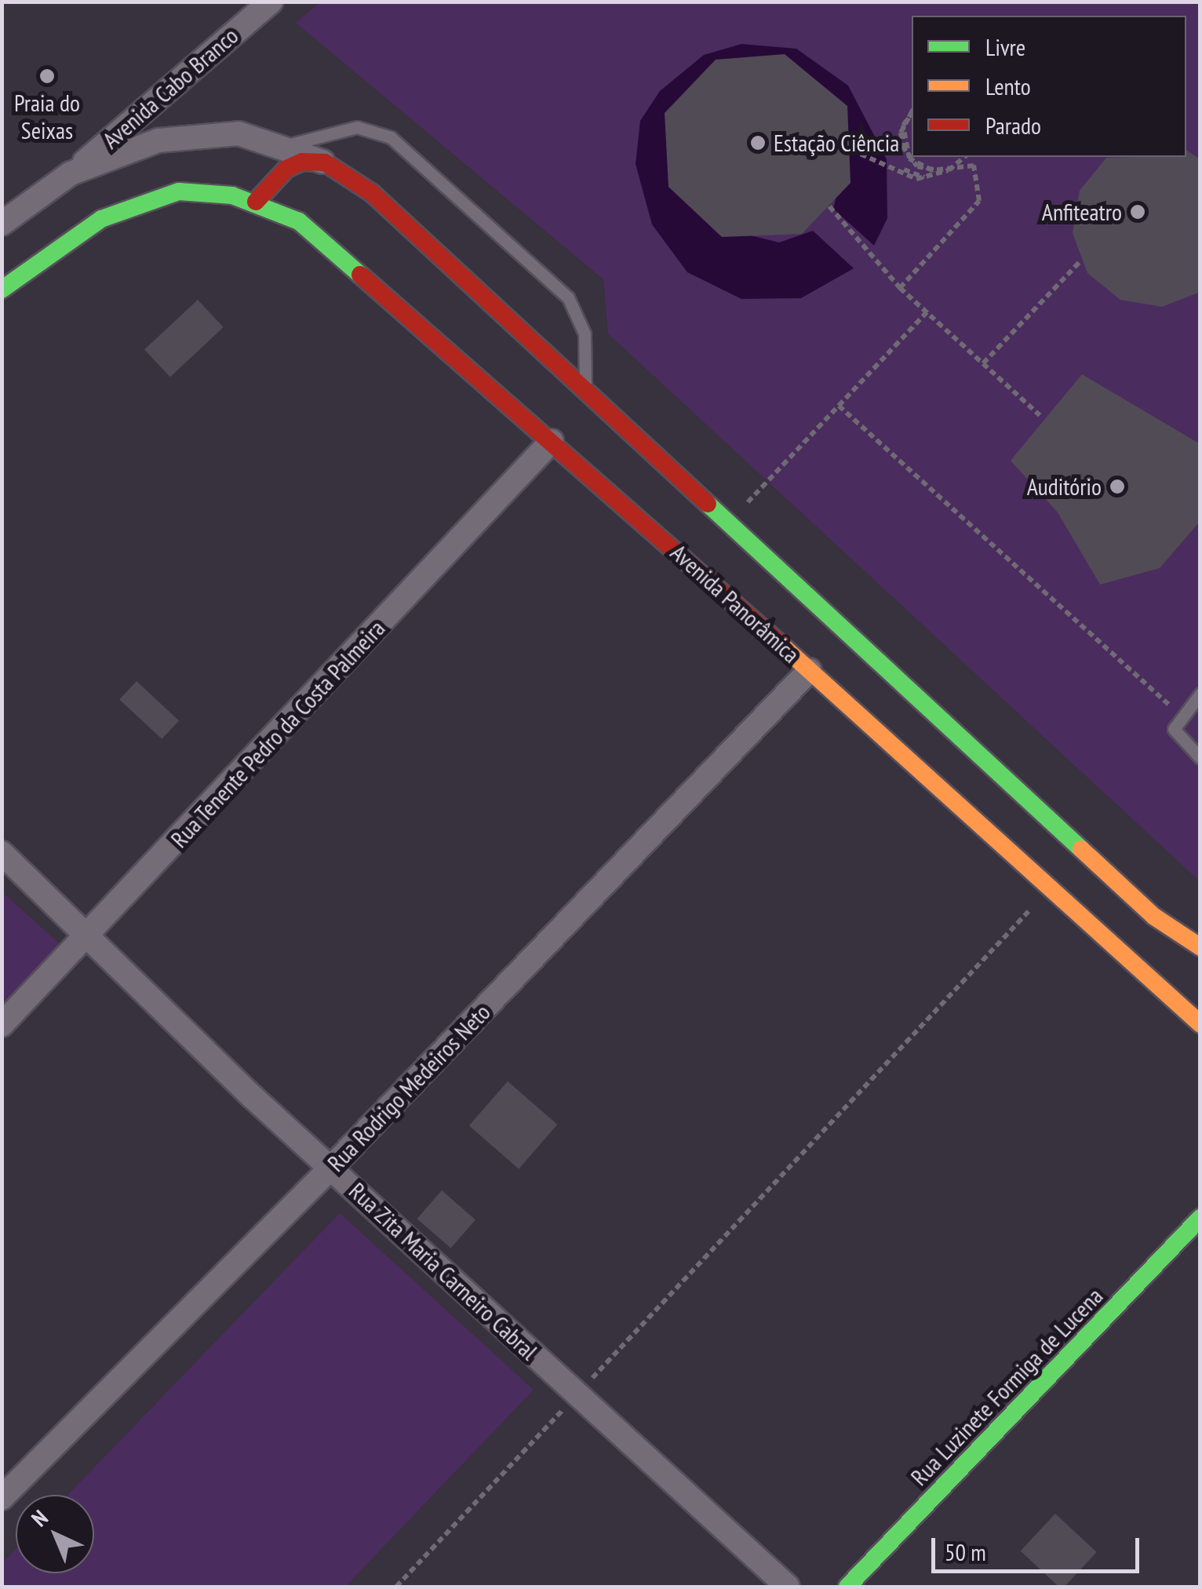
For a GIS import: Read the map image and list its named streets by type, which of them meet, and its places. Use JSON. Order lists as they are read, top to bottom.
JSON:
{
  "streets": {
    "street": [
      "Avenida Cabo Branco",
      "Avenida Panorâmica",
      "Rua Tenente Pedro da Costa Palmeira",
      "Rua Rodrigo Medeiros Neto",
      "Rua Zita Maria Carneiro Cabral",
      "Rua Luzinete Formiga de Lucena"
    ]
  },
  "crossings": [
    ["Avenida Panorâmica", "Rua Tenente Pedro da Costa Palmeira"],
    ["Avenida Panorâmica", "Rua Rodrigo Medeiros Neto"],
    ["Rua Tenente Pedro da Costa Palmeira", "Rua Zita Maria Carneiro Cabral"],
    ["Rua Rodrigo Medeiros Neto", "Rua Zita Maria Carneiro Cabral"]
  ],
  "places": [
    "Praia do Seixas",
    "Estação Ciência",
    "Anfiteatro",
    "Auditório"
  ],
  "legend": ["Livre", "Lento", "Parado"],
  "scale_bar": "50 m",
  "north": "top left"
}
